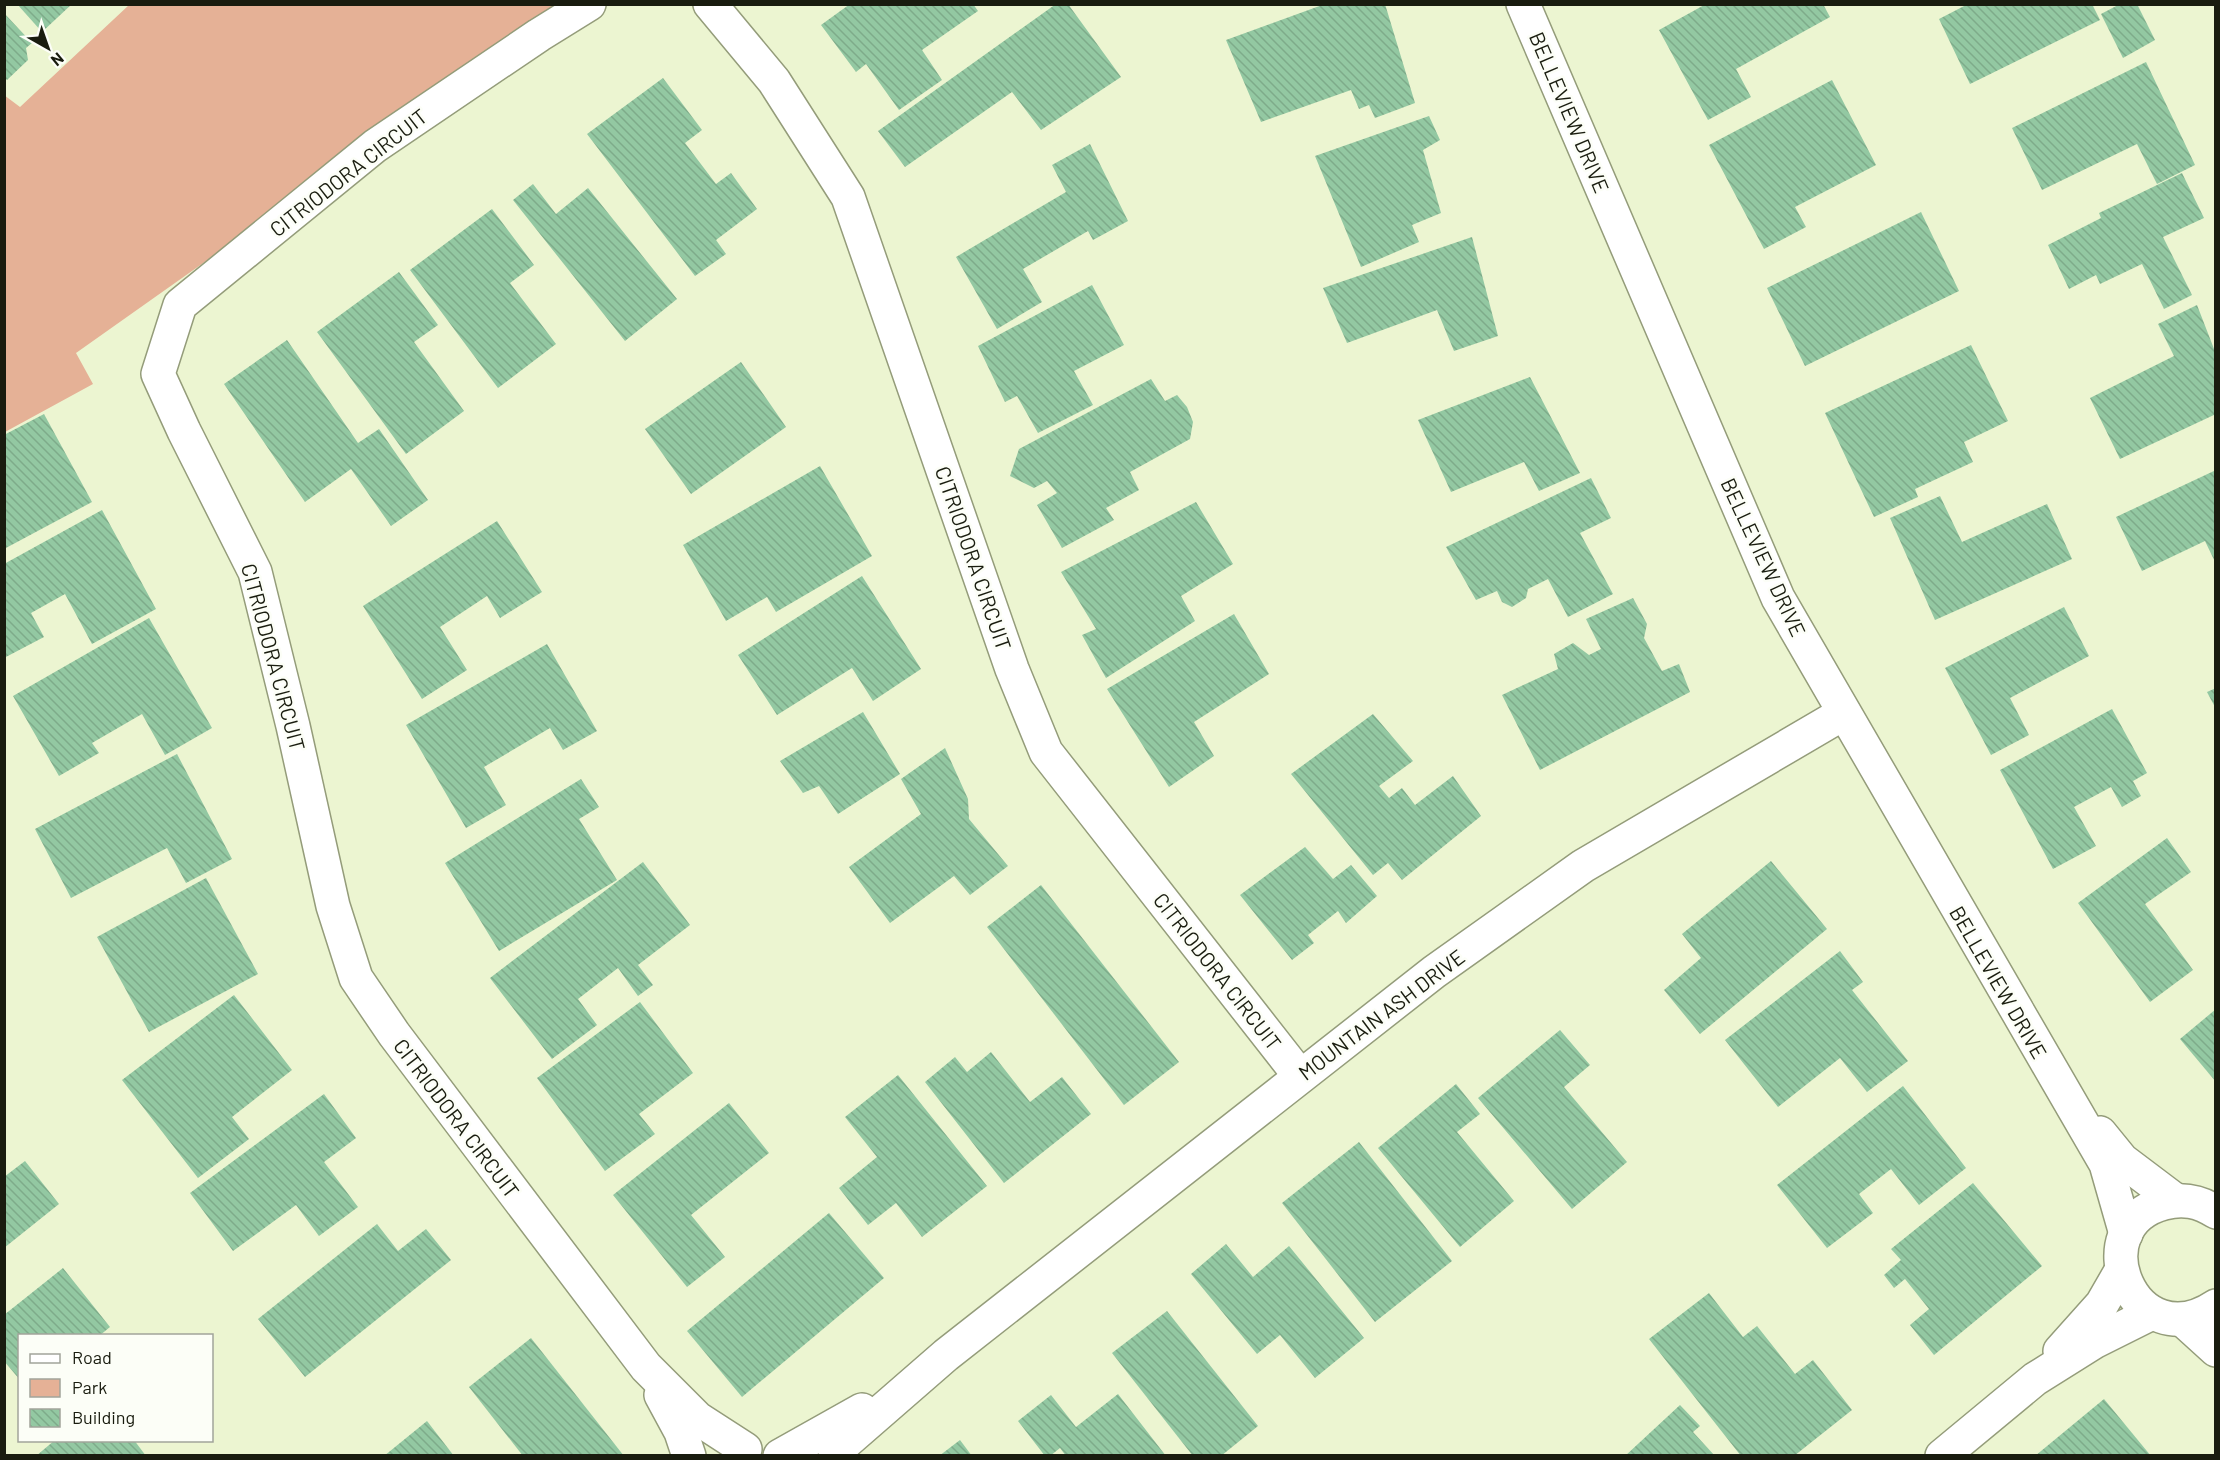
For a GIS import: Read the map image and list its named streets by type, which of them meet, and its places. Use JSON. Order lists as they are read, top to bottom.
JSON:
{
  "streets": {
    "street": ["BELLEVIEW DRIVE", "CITRIODORA CIRCUIT", "MOUNTAIN ASH DRIVE"]
  },
  "crossings": [
    ["BELLEVIEW DRIVE", "MOUNTAIN ASH DRIVE"],
    ["CITRIODORA CIRCUIT", "MOUNTAIN ASH DRIVE"]
  ],
  "legend": ["Road", "Park", "Building"],
  "north": "bottom right"
}
